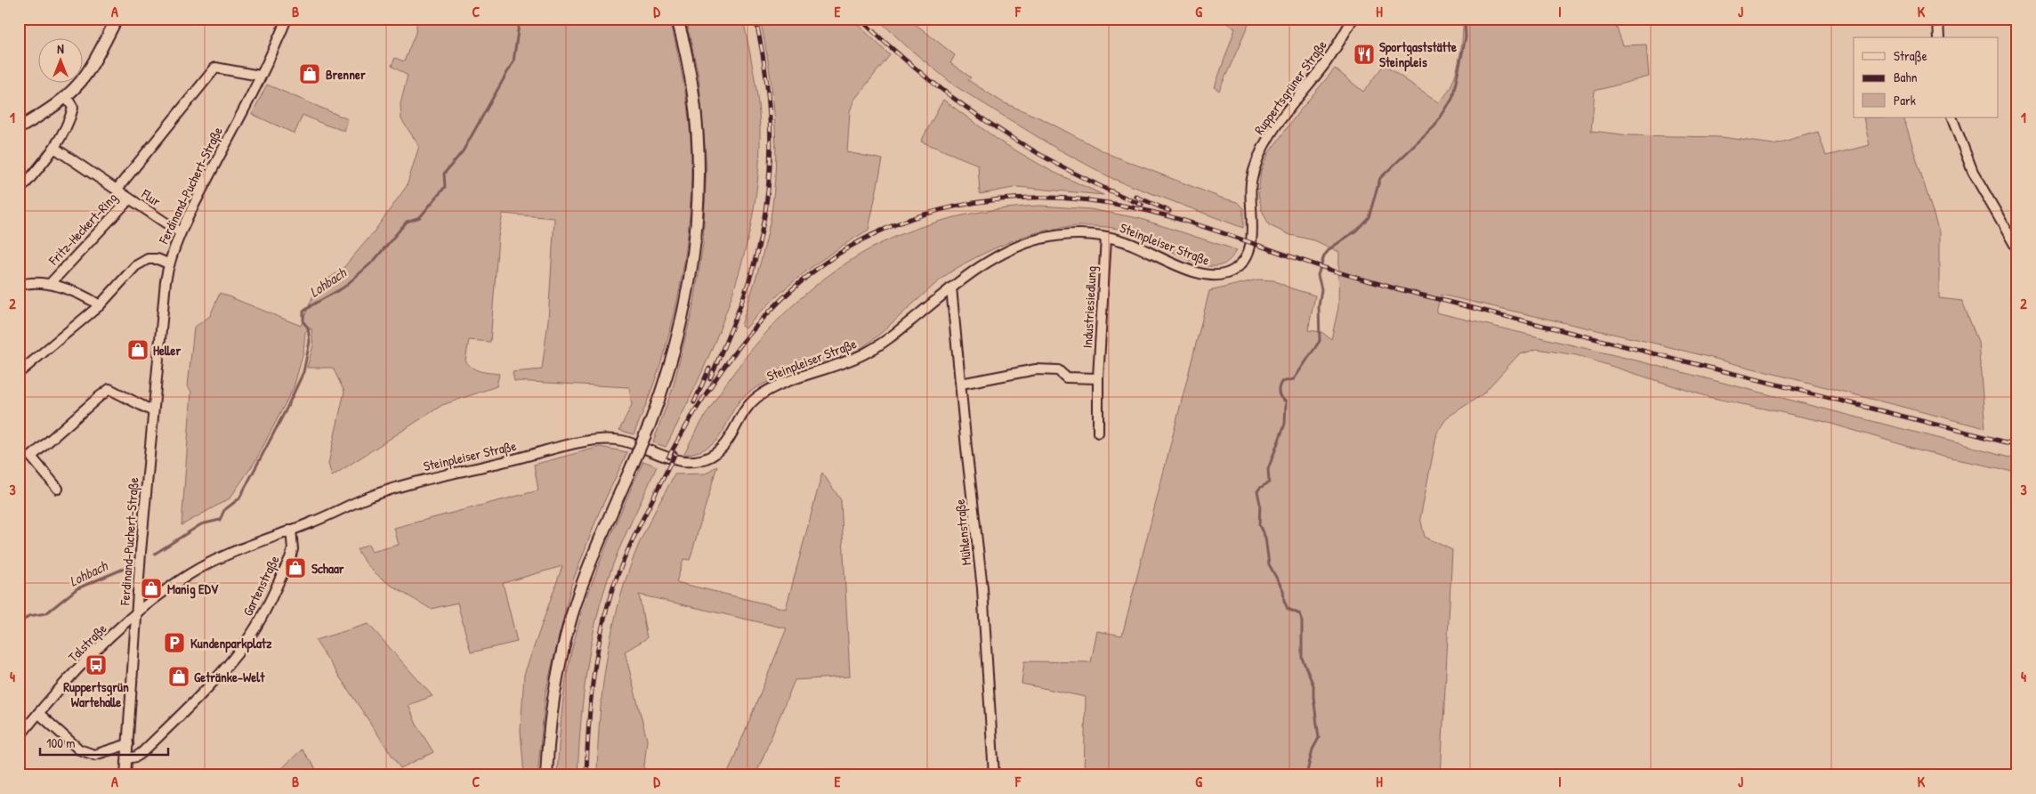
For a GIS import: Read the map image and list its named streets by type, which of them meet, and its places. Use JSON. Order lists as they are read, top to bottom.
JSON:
{
  "streets": {
    "street": [
      "Ruppertsgrüner Straße",
      "Ferdinand-Puchert-Straße",
      "Flur",
      "Fritz-Heckert-Ring",
      "Steinpleiser Straße",
      "Industriesiedlung",
      "Mühlenstraße",
      "Gartenstraße",
      "Talstraße"
    ]
  },
  "crossings": [
    ["Ruppertsgrüner Straße", "Steinpleiser Straße"],
    ["Ferdinand-Puchert-Straße", "Flur"],
    ["Ferdinand-Puchert-Straße", "Steinpleiser Straße"],
    ["Ferdinand-Puchert-Straße", "Gartenstraße"],
    ["Ferdinand-Puchert-Straße", "Talstraße"],
    ["Flur", "Fritz-Heckert-Ring"],
    ["Steinpleiser Straße", "Industriesiedlung"],
    ["Steinpleiser Straße", "Mühlenstraße"],
    ["Steinpleiser Straße", "Gartenstraße"],
    ["Steinpleiser Straße", "Talstraße"]
  ],
  "water": ["Lohbach"],
  "places": {
    "restaurant": ["Sportgaststätte Steinpleis"],
    "shop": [
      "Brenner",
      "Heller",
      "Schaar",
      "Manig EDV",
      "Getränke-Welt"
    ],
    "parking": ["Kundenparkplatz"],
    "bus stop": ["Ruppertsgrün Wartehalle"]
  },
  "legend": ["Straße", "Bahn", "Park"],
  "scale_bar": "100 m",
  "north": "top",
  "grid": {
    "columns": [
      "A",
      "B",
      "C",
      "D",
      "E",
      "F",
      "G",
      "H",
      "I",
      "J",
      "K"
    ],
    "rows": [
      "1",
      "2",
      "3",
      "4"
    ]
  }
}
